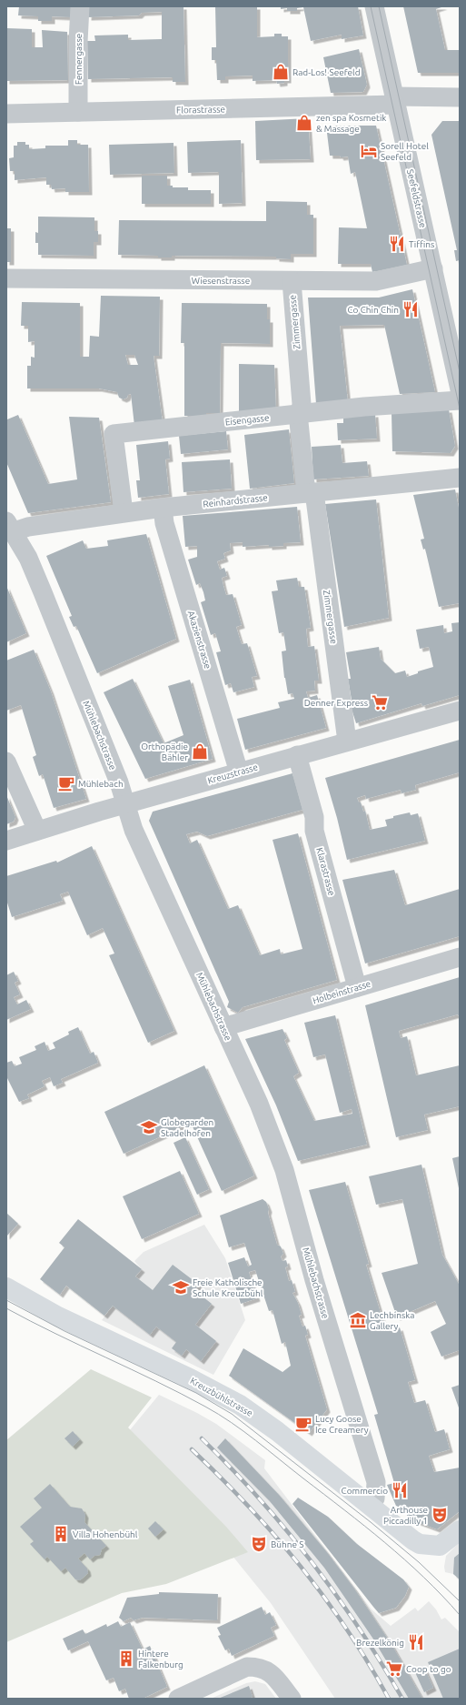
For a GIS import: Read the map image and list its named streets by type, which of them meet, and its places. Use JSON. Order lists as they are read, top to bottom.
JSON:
{
  "streets": {
    "main road": ["Kreuzbühlstrasse"],
    "street": [
      "Fennergasse",
      "Florastrasse",
      "Seefeldstrasse",
      "Wiesenstrasse",
      "Zimmergasse",
      "Eisengasse",
      "Reinhardstrasse",
      "Akazienstrasse",
      "Mühlebachstrasse",
      "Kreuzstrasse",
      "Klarastrasse",
      "Holbeinstrasse"
    ]
  },
  "crossings": [
    ["Fennergasse", "Florastrasse"],
    ["Florastrasse", "Seefeldstrasse"],
    ["Seefeldstrasse", "Wiesenstrasse"],
    ["Wiesenstrasse", "Zimmergasse"],
    ["Zimmergasse", "Eisengasse"],
    ["Zimmergasse", "Reinhardstrasse"],
    ["Zimmergasse", "Kreuzstrasse"],
    ["Eisengasse", "Reinhardstrasse"],
    ["Reinhardstrasse", "Akazienstrasse"],
    ["Reinhardstrasse", "Mühlebachstrasse"],
    ["Akazienstrasse", "Kreuzstrasse"],
    ["Mühlebachstrasse", "Kreuzstrasse"],
    ["Mühlebachstrasse", "Holbeinstrasse"],
    ["Mühlebachstrasse", "Kreuzbühlstrasse"],
    ["Kreuzstrasse", "Klarastrasse"],
    ["Klarastrasse", "Holbeinstrasse"]
  ],
  "places": {
    "shop": ["Rad-Los! Seefeld", "zen spa Kosmetik & Massage", "Orthopädie Bähler"],
    "hotel": ["Sorell Hotel Seefeld"],
    "restaurant": [
      "Tiffins",
      "Co Chin Chin",
      "Commercio",
      "Brezelkönig"
    ],
    "supermarket": ["Denner Express", "Coop to go"],
    "cafe": ["Mühlebach", "Lucy Goose Ice Creamery"],
    "school or university": ["Globegarden Stadelhofen", "Freie Katholische Schule Kreuzbühl"],
    "museum": ["Lechbinska Gallery"],
    "theatre": ["Arthouse Piccadilly 1", "Bühne S"],
    "building": ["Villa Hohenbühl", "Hintere Falkenburg"]
  }
}
